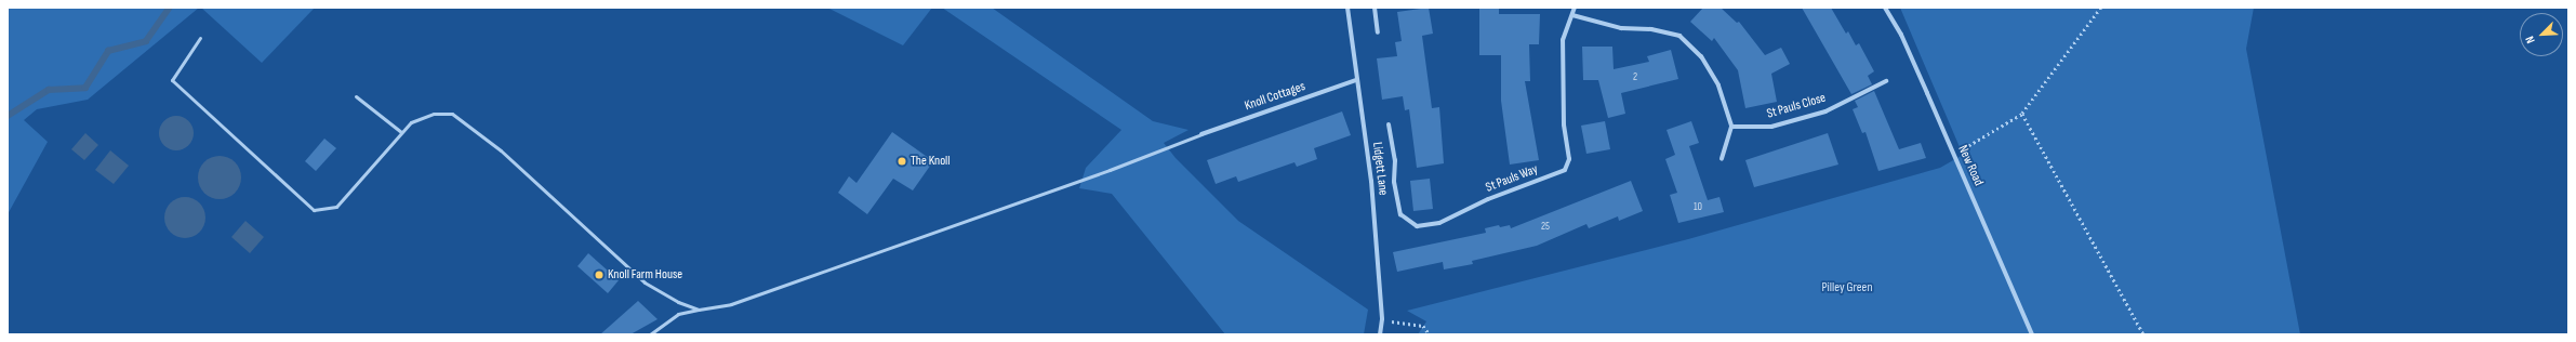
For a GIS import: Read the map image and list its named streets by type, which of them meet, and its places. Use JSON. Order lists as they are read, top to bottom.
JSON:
{
  "streets": {
    "street": [
      "Knoll Cottages",
      "St Pauls Close",
      "New Road",
      "Lidgett Lane",
      "St Pauls Way"
    ]
  },
  "crossings": [
    ["Knoll Cottages", "Lidgett Lane"]
  ],
  "parks": ["Pilley Green"],
  "places": ["The Knoll", "Knoll Farm House"],
  "house_numbers": ["2", "10", "25"],
  "north": "bottom left"
}
